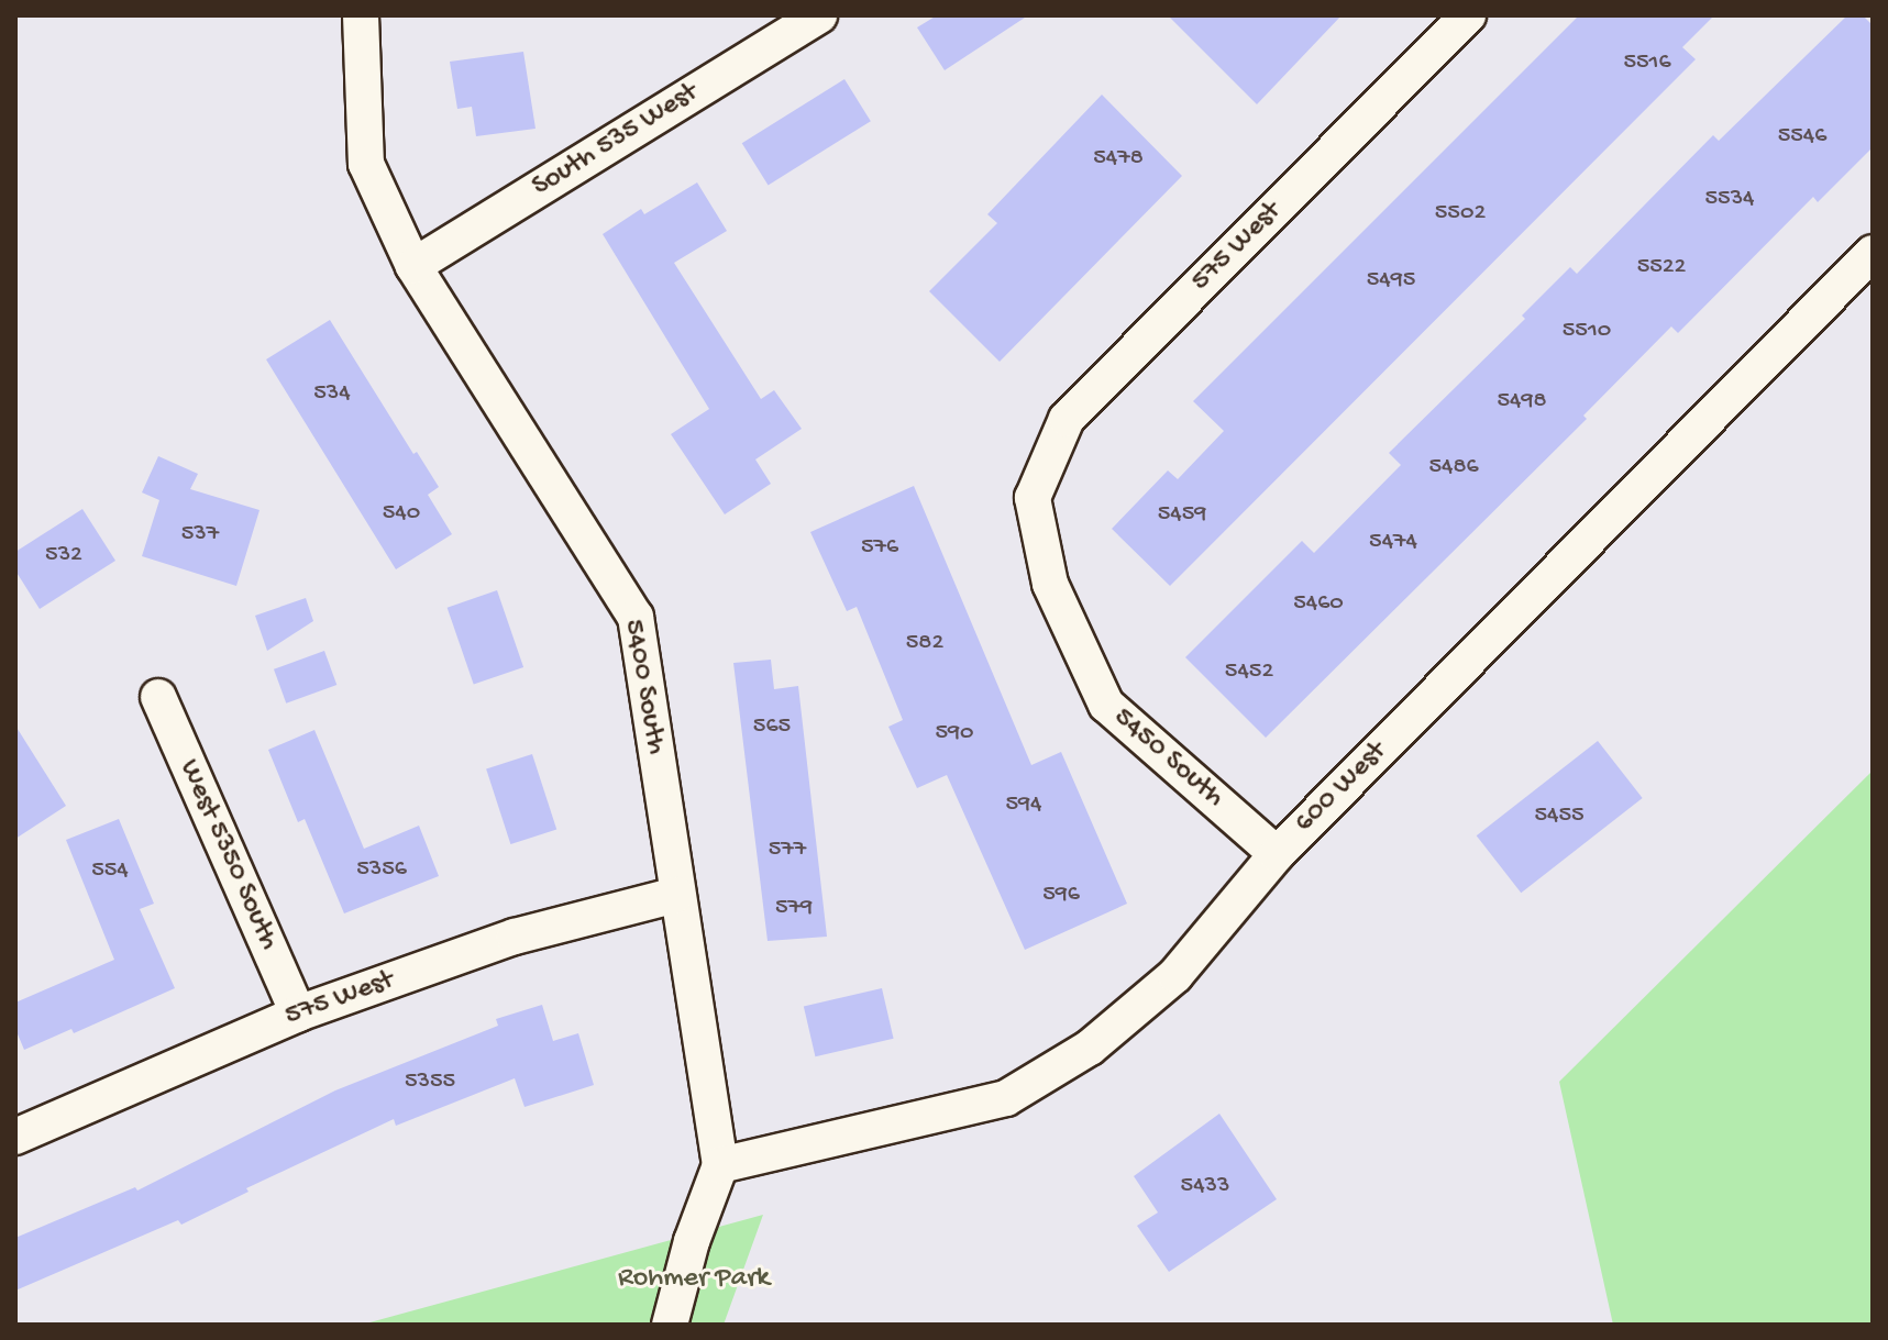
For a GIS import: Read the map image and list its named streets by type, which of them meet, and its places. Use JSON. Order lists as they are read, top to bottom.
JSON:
{
  "streets": {
    "street": [
      "South 535 West",
      "575 West",
      "5400 South",
      "5450 South",
      "600 West",
      "West 5350 South"
    ]
  },
  "crossings": [
    ["South 535 West", "5400 South"],
    ["575 West", "5400 South"],
    ["575 West", "5450 South"],
    ["575 West", "West 5350 South"],
    ["5400 South", "600 West"],
    ["5450 South", "600 West"]
  ],
  "parks": ["Rohmer Park"],
  "house_numbers": [
    "5516",
    "5546",
    "5478",
    "5534",
    "5502",
    "5522",
    "5495",
    "5510",
    "534",
    "5498",
    "5486",
    "540",
    "5459",
    "537",
    "5474",
    "576",
    "532",
    "5460",
    "582",
    "5452",
    "565",
    "590",
    "594",
    "5455",
    "577",
    "5356",
    "554",
    "596",
    "579",
    "5355",
    "5433"
  ]
}
